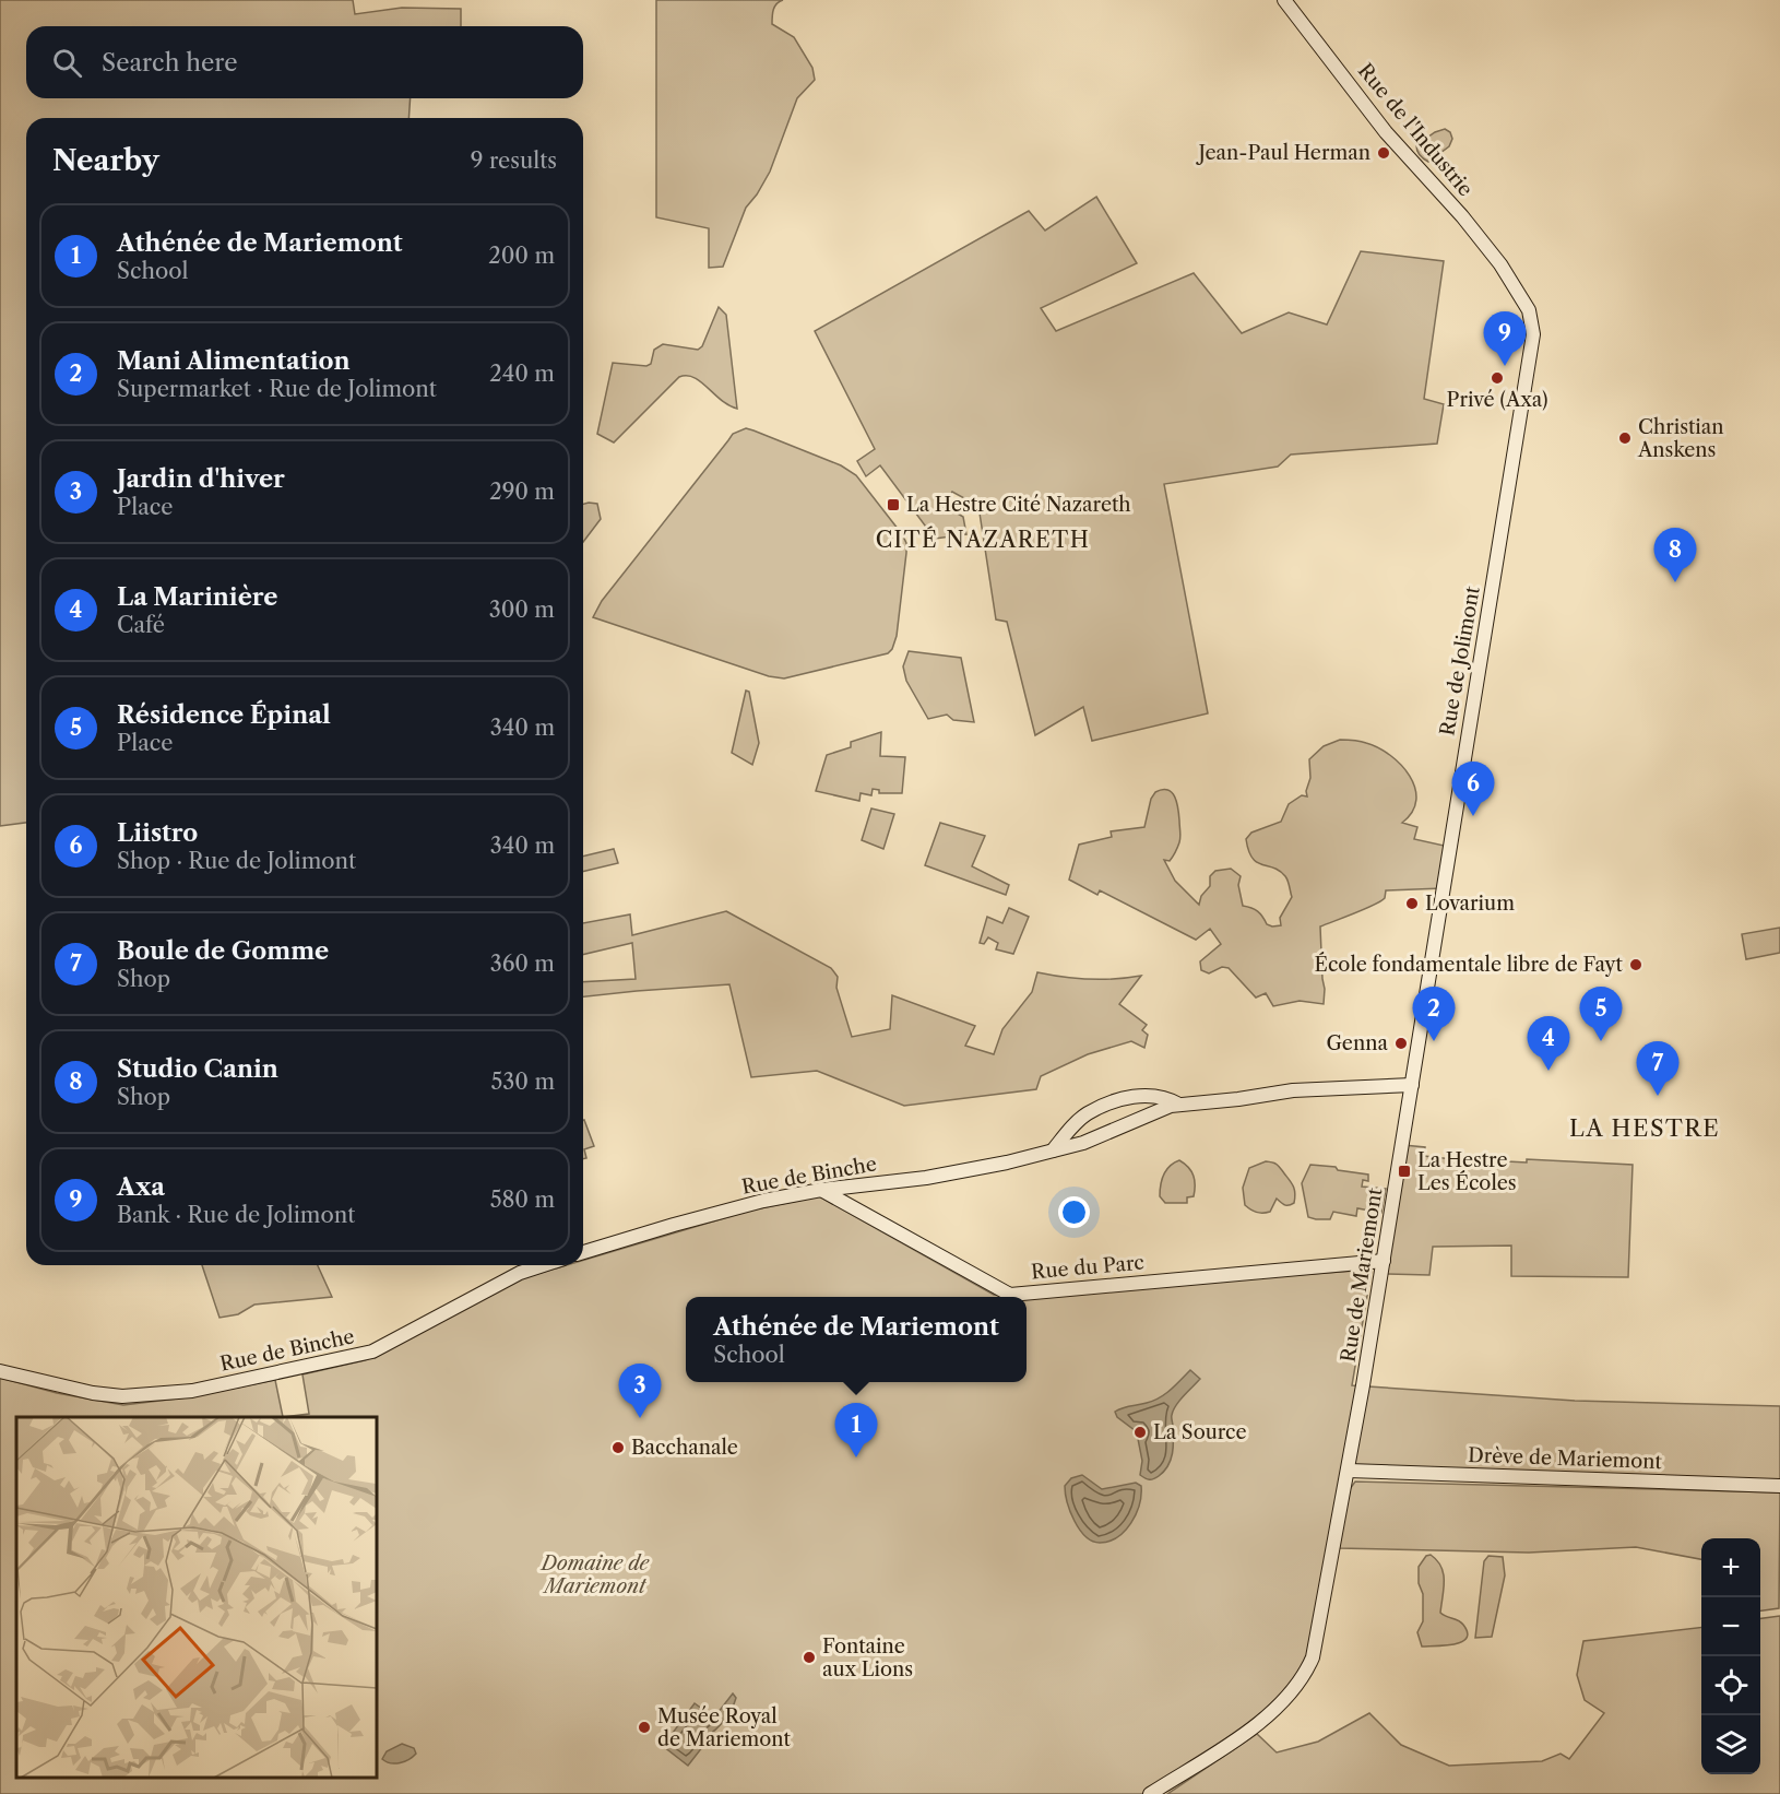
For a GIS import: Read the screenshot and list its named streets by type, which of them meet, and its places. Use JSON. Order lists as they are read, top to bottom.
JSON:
{
  "streets": {
    "street": [
      "Rue de l'Industrie",
      "Rue de Jolimont",
      "Rue de Binche",
      "Rue du Parc",
      "Rue de Mariemont",
      "Drève de Mariemont"
    ]
  },
  "crossings": [
    ["Rue de l'Industrie", "Rue de Jolimont"],
    ["Rue de Jolimont", "Rue de Binche"],
    ["Rue de Jolimont", "Rue de Mariemont"],
    ["Rue de Binche", "Rue du Parc"],
    ["Rue de Binche", "Rue de Mariemont"],
    ["Rue du Parc", "Rue de Mariemont"],
    ["Rue de Mariemont", "Drève de Mariemont"]
  ],
  "districts": ["CITÉ NAZARETH", "LA HESTRE"],
  "parks": ["Domaine de Mariemont"],
  "places": {
    "other": [
      "Jean-Paul Herman",
      "Privé (Axa)",
      "Christian Anskens",
      "Lovarium",
      "École fondamentale libre de Fayt",
      "Genna",
      "La Source",
      "Bacchanale",
      "Fontaine aux Lions",
      "Musée Royal de Mariemont"
    ],
    "transit": ["La Hestre Cité Nazareth", "La Hestre Les Écoles"]
  },
  "page": {
    "search": "Search here",
    "heading": ["Nearby", "9 results"],
    "list": [
      {
        "mark": "1",
        "name": "Athénée de Mariemont",
        "note": "School",
        "value": "200 m"
      },
      {
        "mark": "2",
        "name": "Mani Alimentation",
        "note": "Supermarket · Rue de Jolimont",
        "value": "240 m"
      },
      {
        "mark": "3",
        "name": "Jardin d'hiver",
        "note": "Place",
        "value": "290 m"
      },
      {
        "mark": "4",
        "name": "La Marinière",
        "note": "Café",
        "value": "300 m"
      },
      {
        "mark": "5",
        "name": "Résidence Épinal",
        "note": "Place",
        "value": "340 m"
      },
      {
        "mark": "6",
        "name": "Liistro",
        "note": "Shop · Rue de Jolimont",
        "value": "340 m"
      },
      {
        "mark": "7",
        "name": "Boule de Gomme",
        "note": "Shop",
        "value": "360 m"
      },
      {
        "mark": "8",
        "name": "Studio Canin",
        "note": "Shop",
        "value": "530 m"
      },
      {
        "mark": "9",
        "name": "Axa",
        "note": "Bank · Rue de Jolimont",
        "value": "580 m"
      }
    ],
    "pins": [
      "9",
      "8",
      "6",
      "2",
      "5",
      "4",
      "7",
      "3",
      "1"
    ],
    "popup": ["Athénée de Mariemont", "School"],
    "map_buttons": ["+", "−"]
  }
}
